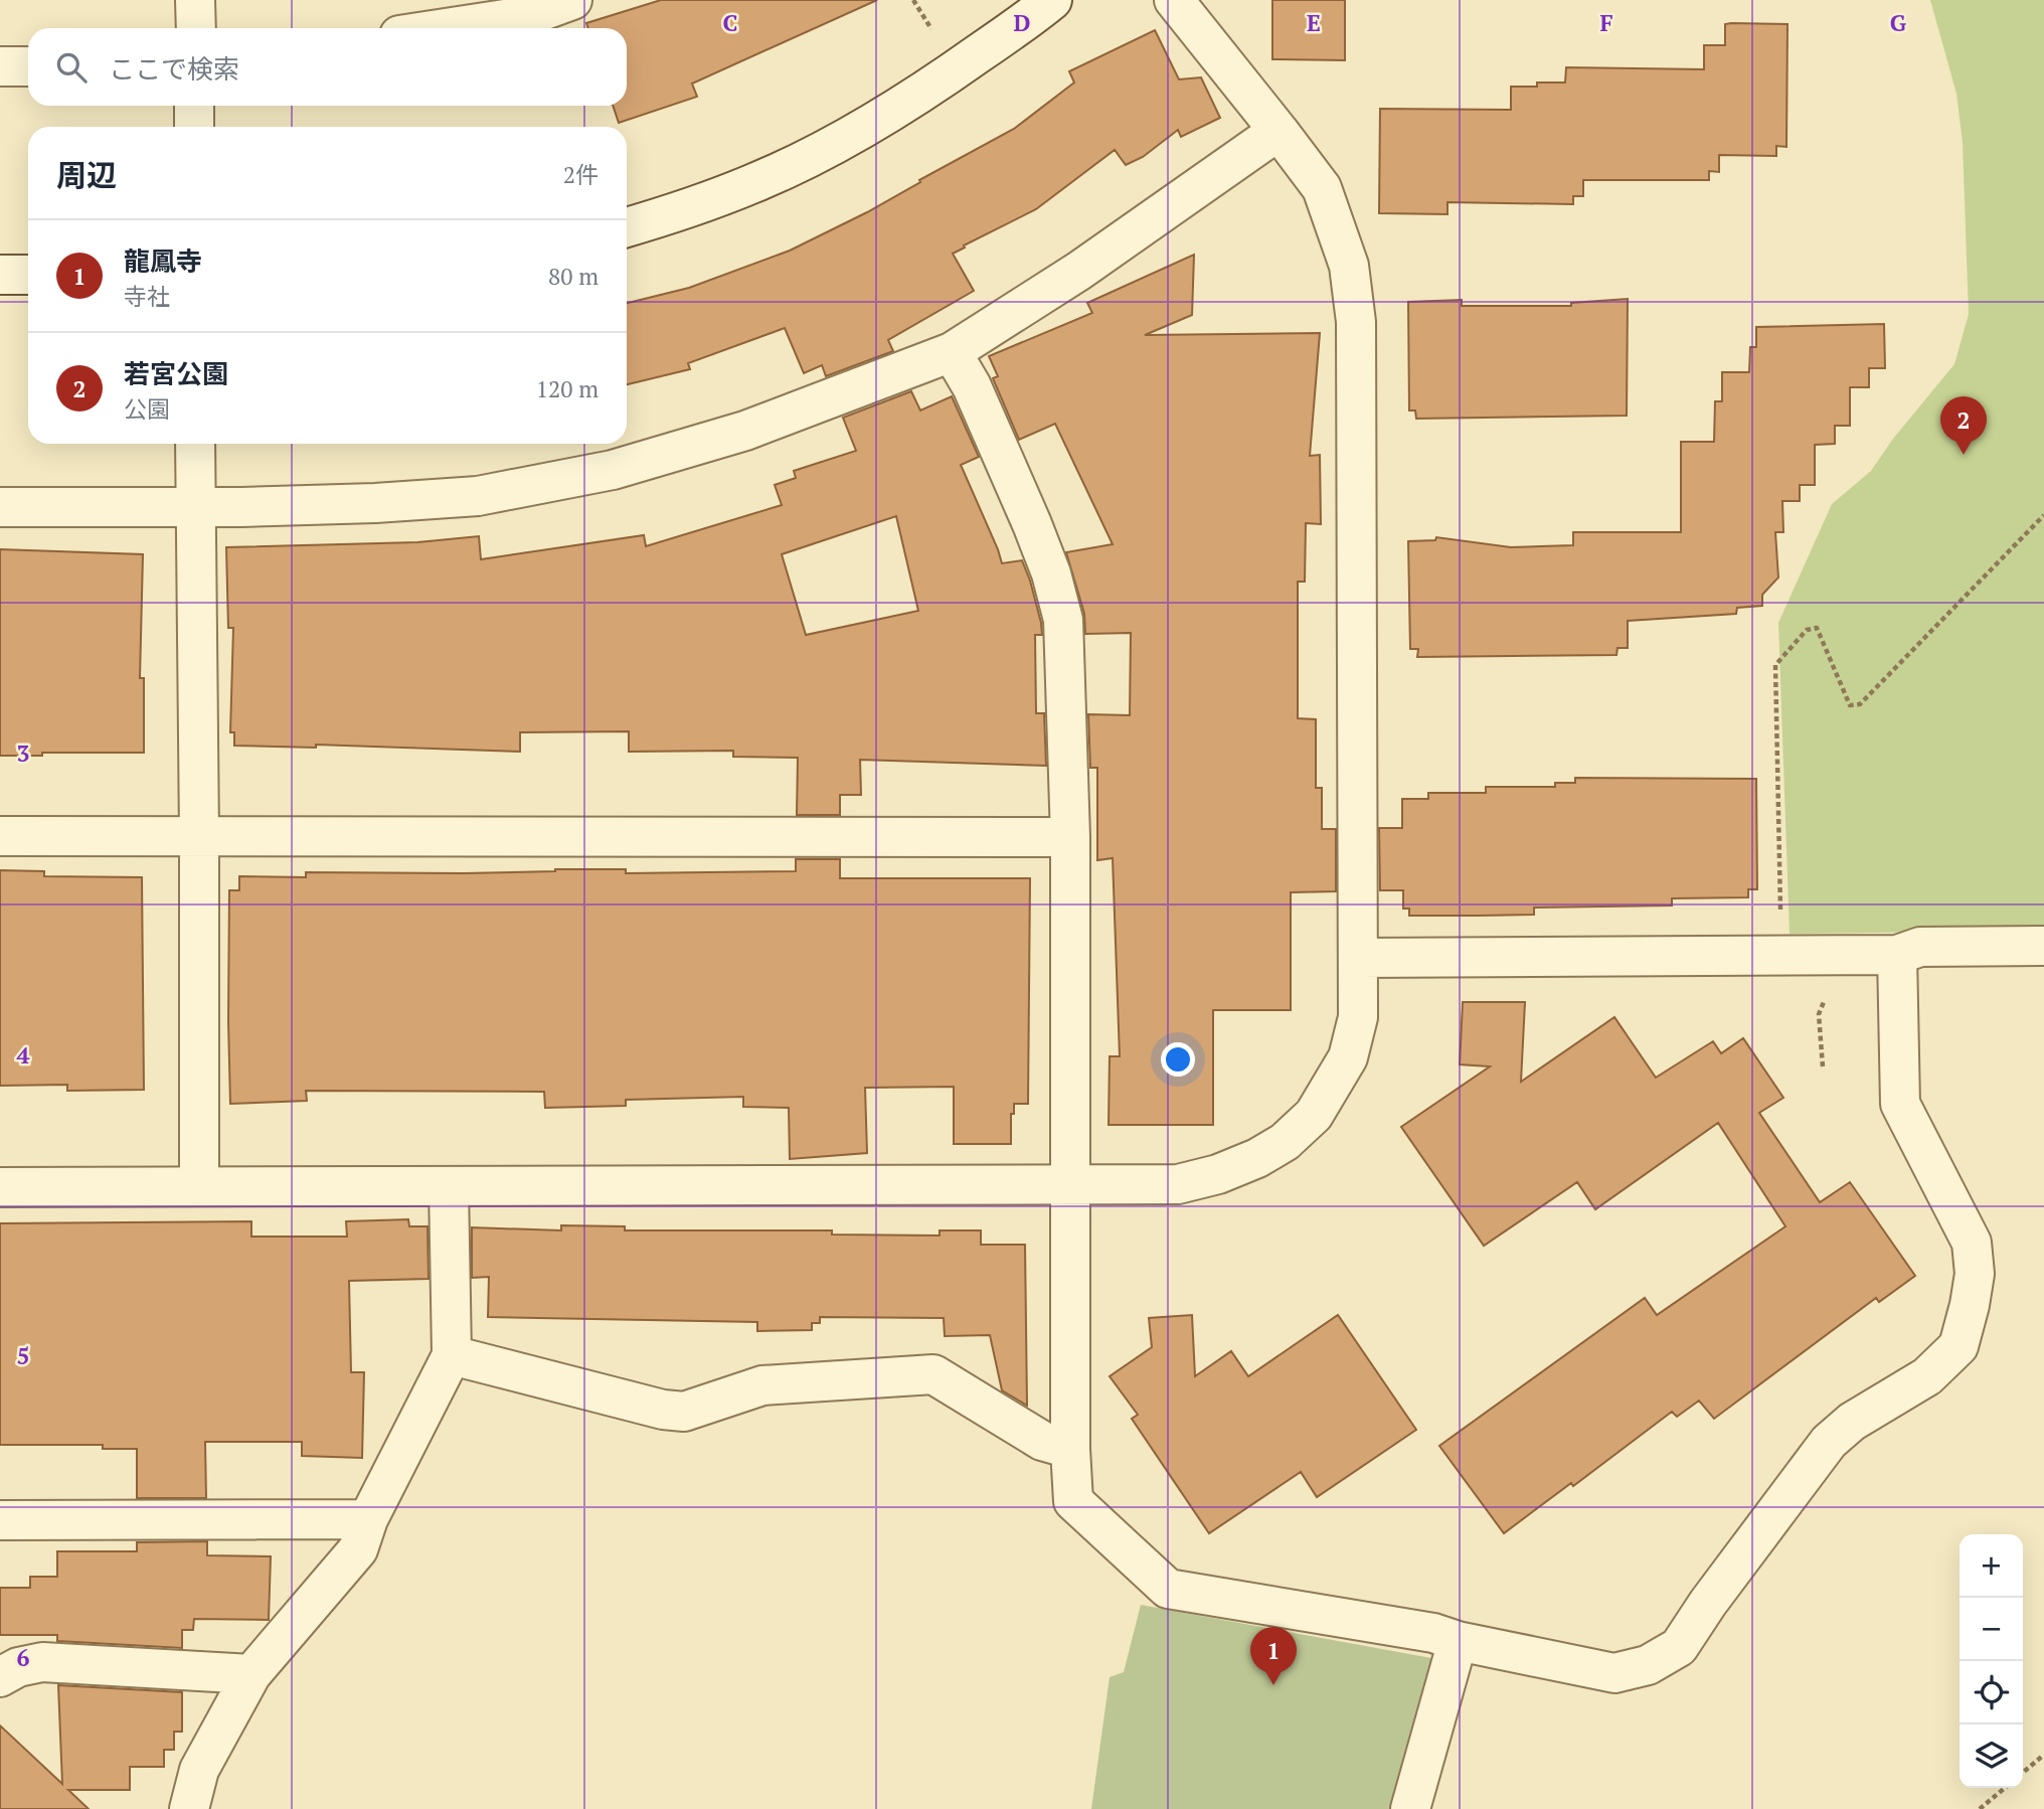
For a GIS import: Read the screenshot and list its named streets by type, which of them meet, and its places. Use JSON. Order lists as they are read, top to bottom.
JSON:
{
  "page": {
    "search": "ここで検索",
    "heading": ["周辺", "2件"],
    "list": [
      {
        "mark": "1",
        "name": "龍鳳寺",
        "note": "寺社",
        "value": "80 m"
      },
      {
        "mark": "2",
        "name": "若宮公園",
        "note": "公園",
        "value": "120 m"
      }
    ],
    "pins": ["2", "1"],
    "map_buttons": ["+", "−"]
  },
  "grid": {
    "columns": [
      "C",
      "D",
      "E",
      "F",
      "G"
    ],
    "rows": [
      "3",
      "4",
      "5",
      "6"
    ]
  }
}
